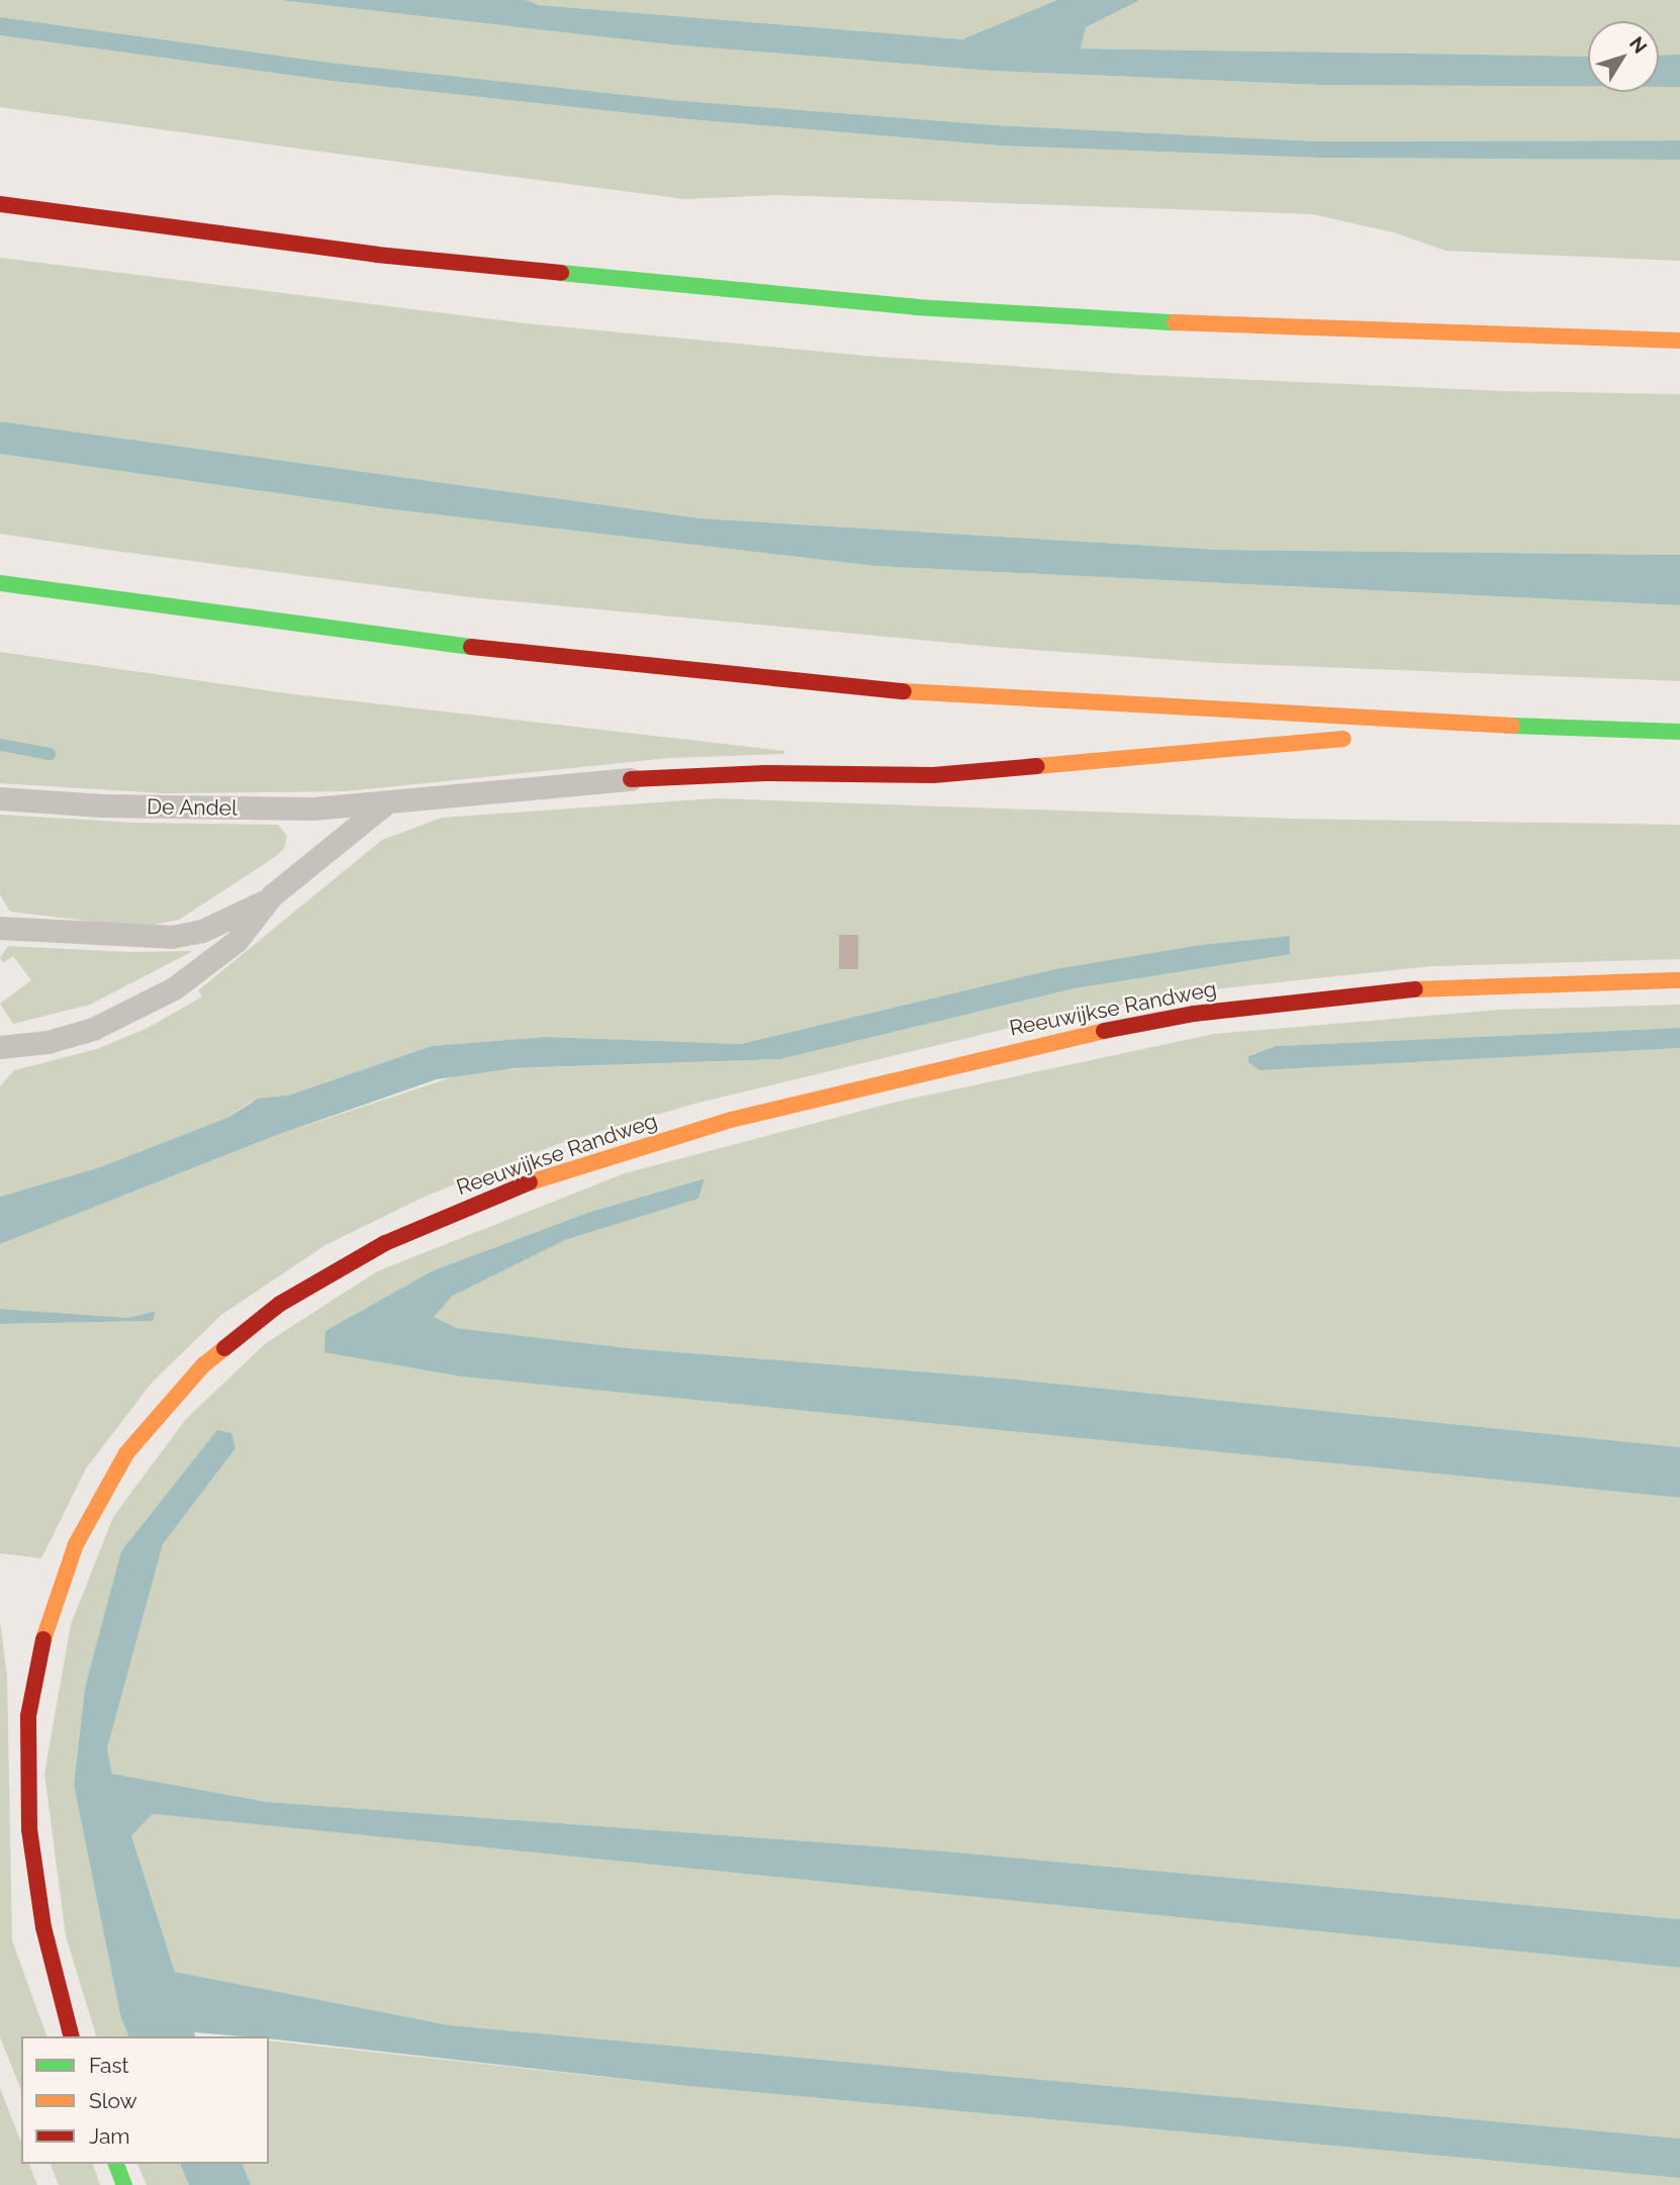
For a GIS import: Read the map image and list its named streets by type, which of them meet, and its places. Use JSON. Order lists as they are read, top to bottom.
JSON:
{
  "streets": {
    "main road": ["Reeuwijkse Randweg"],
    "lane": ["De Andel"]
  },
  "legend": ["Fast", "Slow", "Jam"],
  "north": "top right"
}
